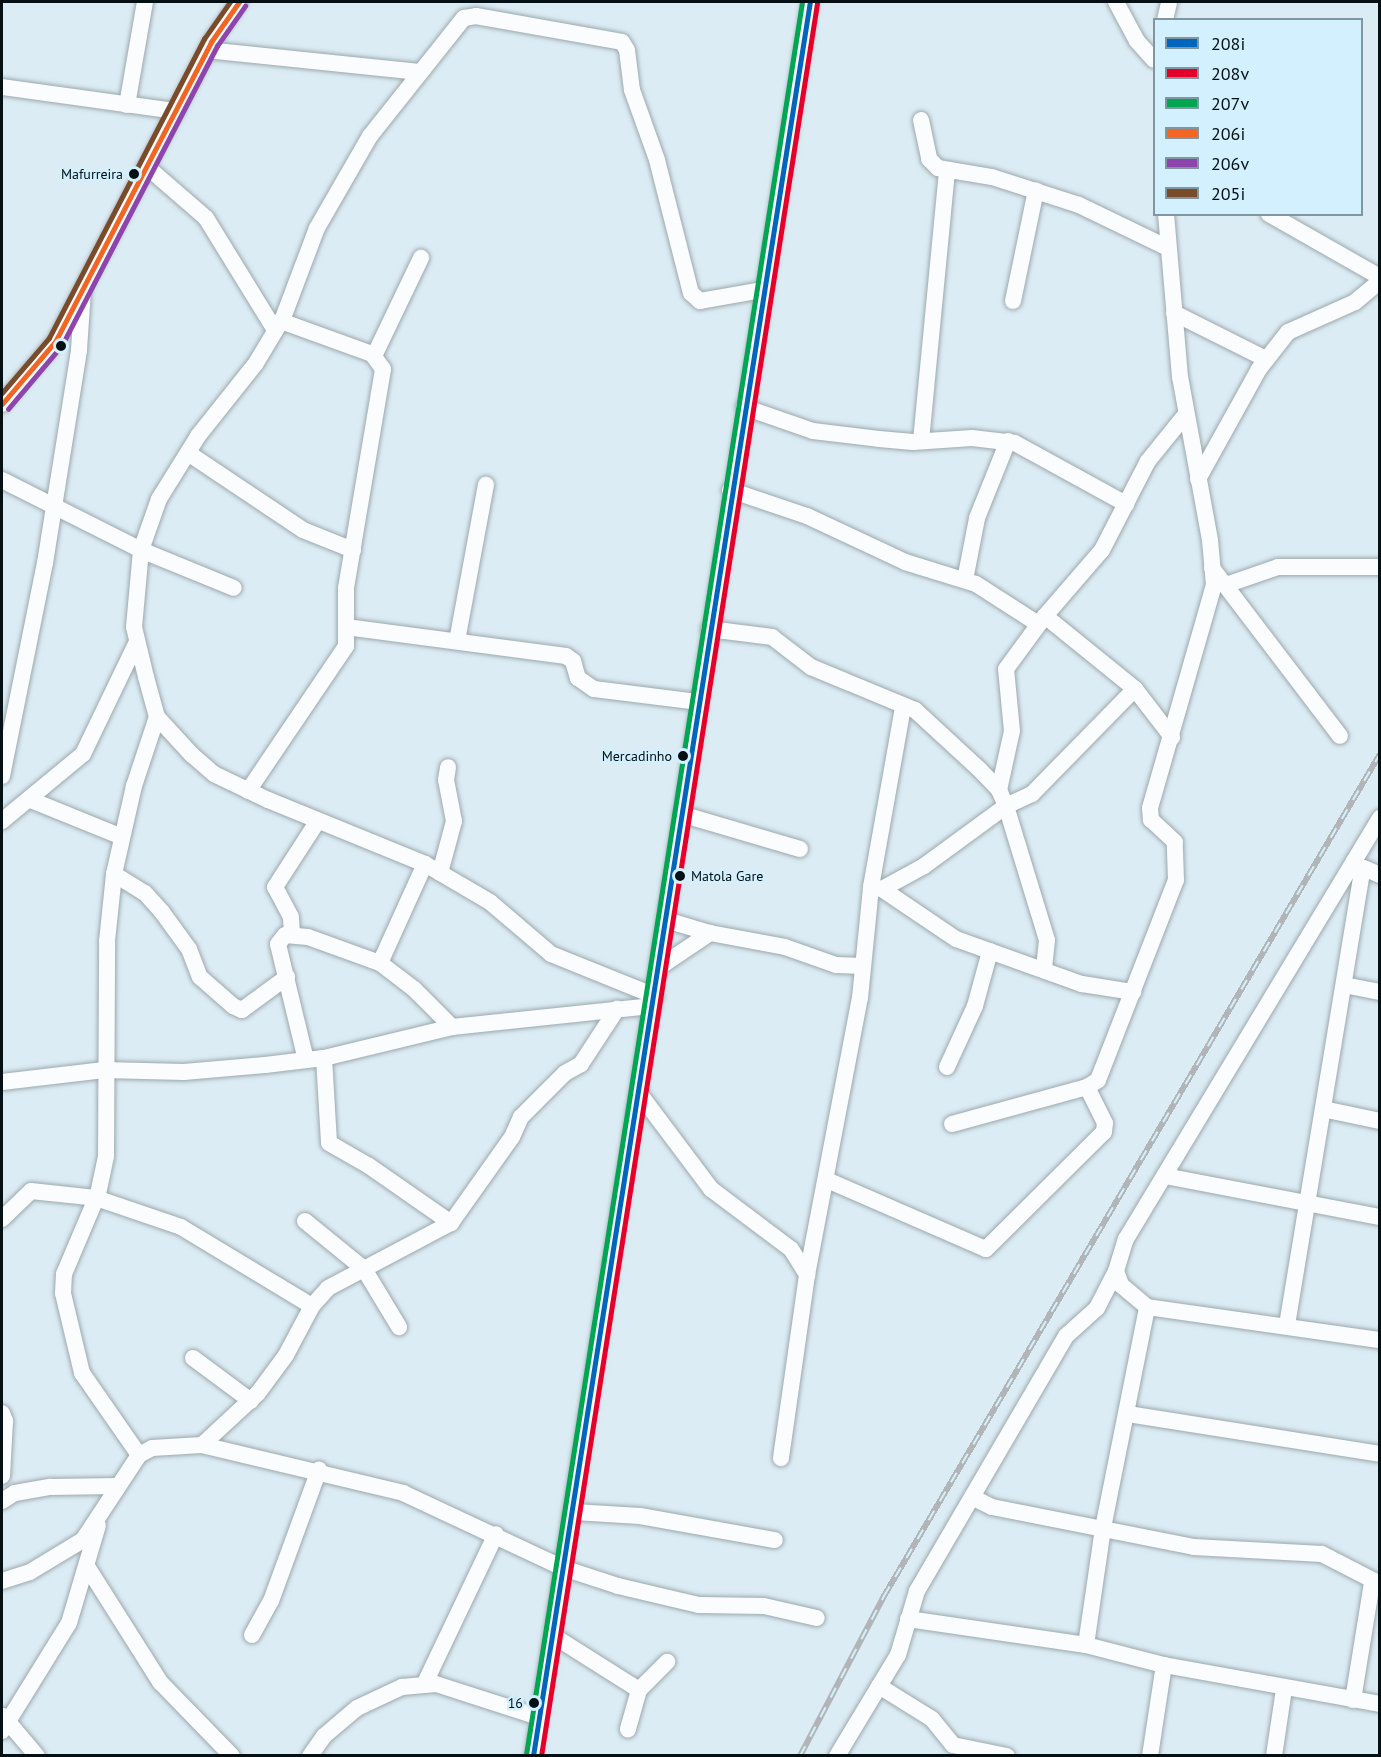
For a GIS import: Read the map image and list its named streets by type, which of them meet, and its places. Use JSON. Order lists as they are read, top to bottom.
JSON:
{
  "places": [
    "Mafurreira",
    "Mercadinho",
    "Matola Gare",
    "16"
  ],
  "lines": [
    "transit line 208i",
    "transit line 207v",
    "transit line 206i",
    "transit line 205i",
    "transit line 208v",
    "transit line 206v"
  ],
  "legend": [
    "208i",
    "208v",
    "207v",
    "206i",
    "206v",
    "205i"
  ]
}
